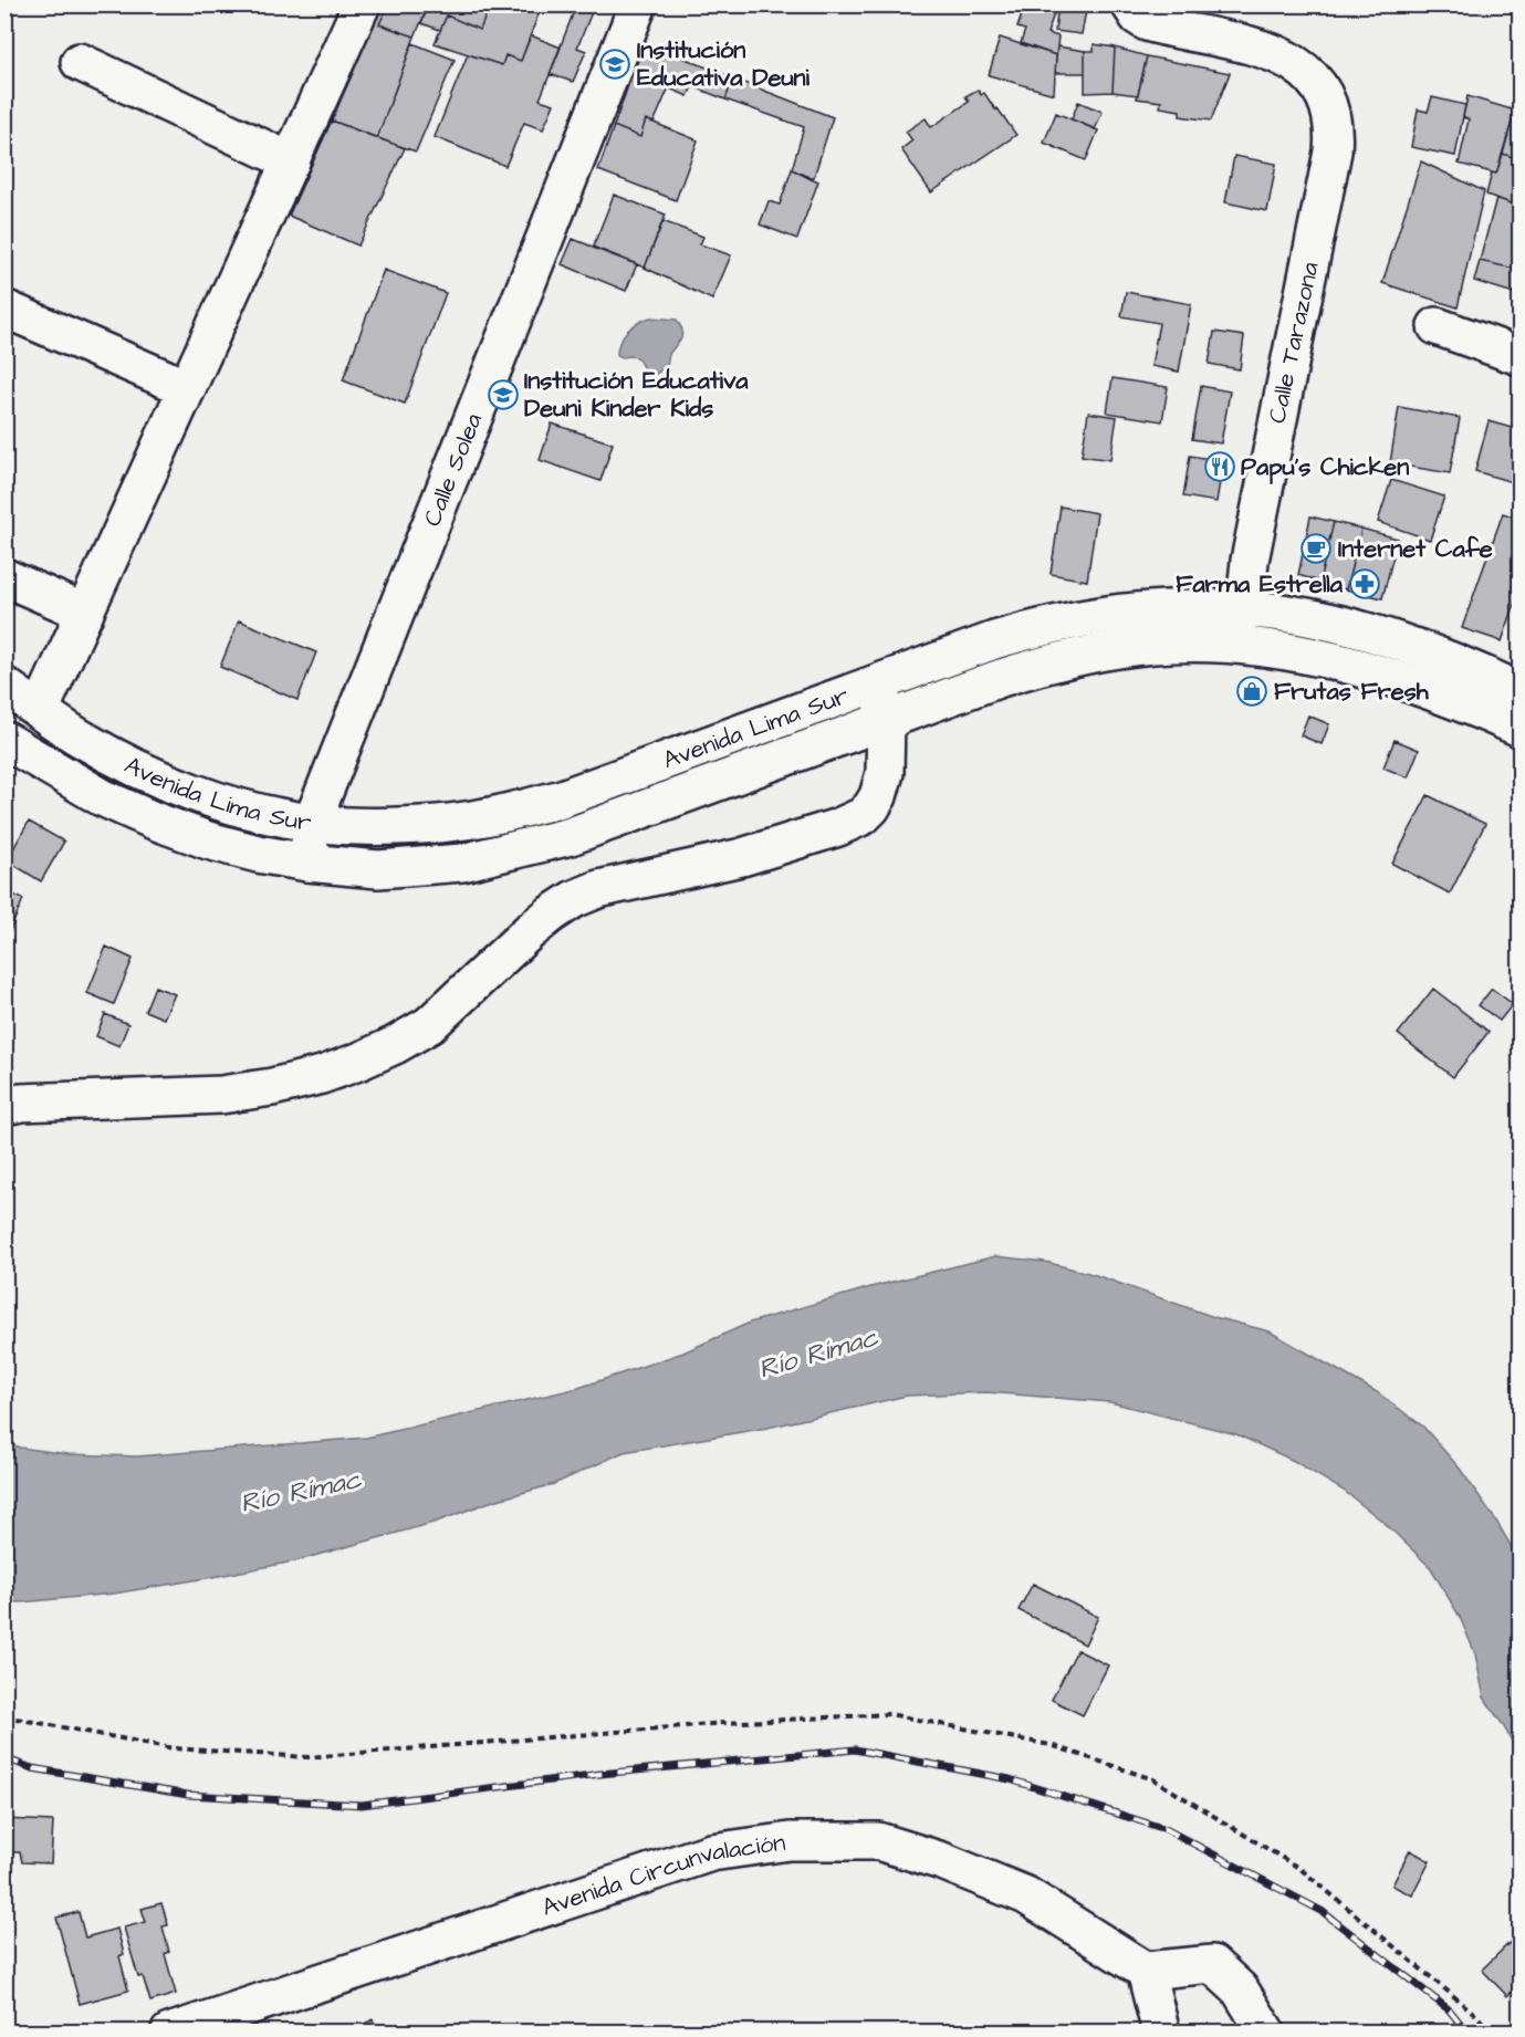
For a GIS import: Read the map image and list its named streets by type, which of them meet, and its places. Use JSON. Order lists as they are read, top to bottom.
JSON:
{
  "streets": {
    "main road": [
      "Calle Tarazona",
      "Calle Solea",
      "Avenida Lima Sur",
      "Avenida Circunvalación"
    ]
  },
  "crossings": [
    ["Calle Tarazona", "Avenida Lima Sur"],
    ["Calle Solea", "Avenida Lima Sur"]
  ],
  "water": ["Río Rímac"],
  "places": {
    "school or university": ["Institución Educativa Deuni", "Institución Educativa Deuni Kinder Kids"],
    "restaurant": ["Papu's Chicken"],
    "cafe": ["Internet Cafe"],
    "pharmacy": ["Farma Estrella"],
    "shop": ["Frutas Fresh"]
  }
}
